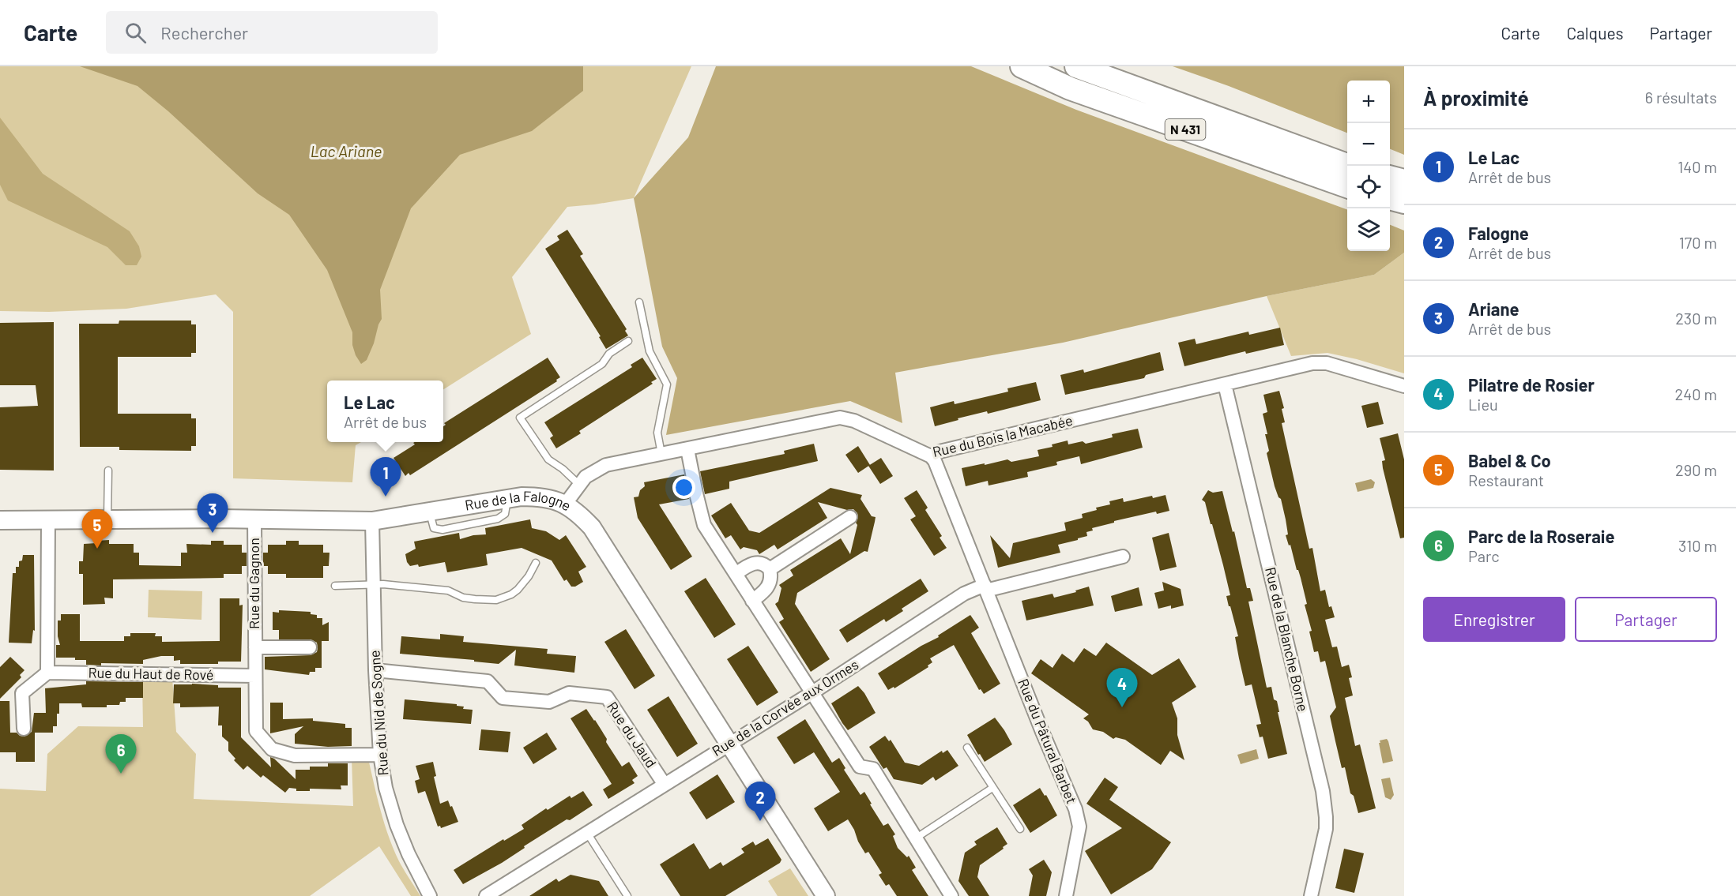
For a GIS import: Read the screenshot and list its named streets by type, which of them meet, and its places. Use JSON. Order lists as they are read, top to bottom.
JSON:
{
  "streets": {
    "highway": ["N 431"],
    "street": [
      "Rue du Bois la Macabée",
      "Rue de la Falogne",
      "Rue du Gagnon",
      "Rue de la Blanche Borne",
      "Rue du Haut de Rové",
      "Rue de la Corvée aux Ormes",
      "Rue du Nid de Sogne",
      "Rue du Jaud",
      "Rue du Pâtural Barbet"
    ]
  },
  "crossings": [
    ["Rue du Bois la Macabée", "Rue de la Falogne"],
    ["Rue du Bois la Macabée", "Rue de la Blanche Borne"],
    ["Rue du Bois la Macabée", "Rue du Pâtural Barbet"],
    ["Rue de la Falogne", "Rue du Gagnon"],
    ["Rue de la Falogne", "Rue de la Corvée aux Ormes"],
    ["Rue de la Falogne", "Rue du Nid de Sogne"],
    ["Rue du Gagnon", "Rue du Haut de Rové"],
    ["Rue du Gagnon", "Rue du Nid de Sogne"],
    ["Rue de la Corvée aux Ormes", "Rue du Jaud"],
    ["Rue de la Corvée aux Ormes", "Rue du Pâtural Barbet"],
    ["Rue du Nid de Sogne", "Rue du Jaud"]
  ],
  "water": ["Lac Ariane"],
  "page": {
    "header": "Carte",
    "search": "Rechercher",
    "nav": ["Carte", "Calques", "Partager"],
    "heading": ["À proximité", "6 résultats"],
    "map_buttons": ["+", "−"],
    "list": [
      {
        "mark": "1",
        "name": "Le Lac",
        "note": "Arrêt de bus",
        "value": "140 m"
      },
      {
        "mark": "2",
        "name": "Falogne",
        "note": "Arrêt de bus",
        "value": "170 m"
      },
      {
        "mark": "3",
        "name": "Ariane",
        "note": "Arrêt de bus",
        "value": "230 m"
      },
      {
        "mark": "4",
        "name": "Pilatre de Rosier",
        "note": "Lieu",
        "value": "240 m"
      },
      {
        "mark": "5",
        "name": "Babel & Co",
        "note": "Restaurant",
        "value": "290 m"
      },
      {
        "mark": "6",
        "name": "Parc de la Roseraie",
        "note": "Parc",
        "value": "310 m"
      }
    ],
    "popup": ["Le Lac", "Arrêt de bus"],
    "pins": [
      "1",
      "3",
      "5",
      "4",
      "6",
      "2"
    ],
    "buttons": ["Enregistrer", "Partager"]
  }
}
